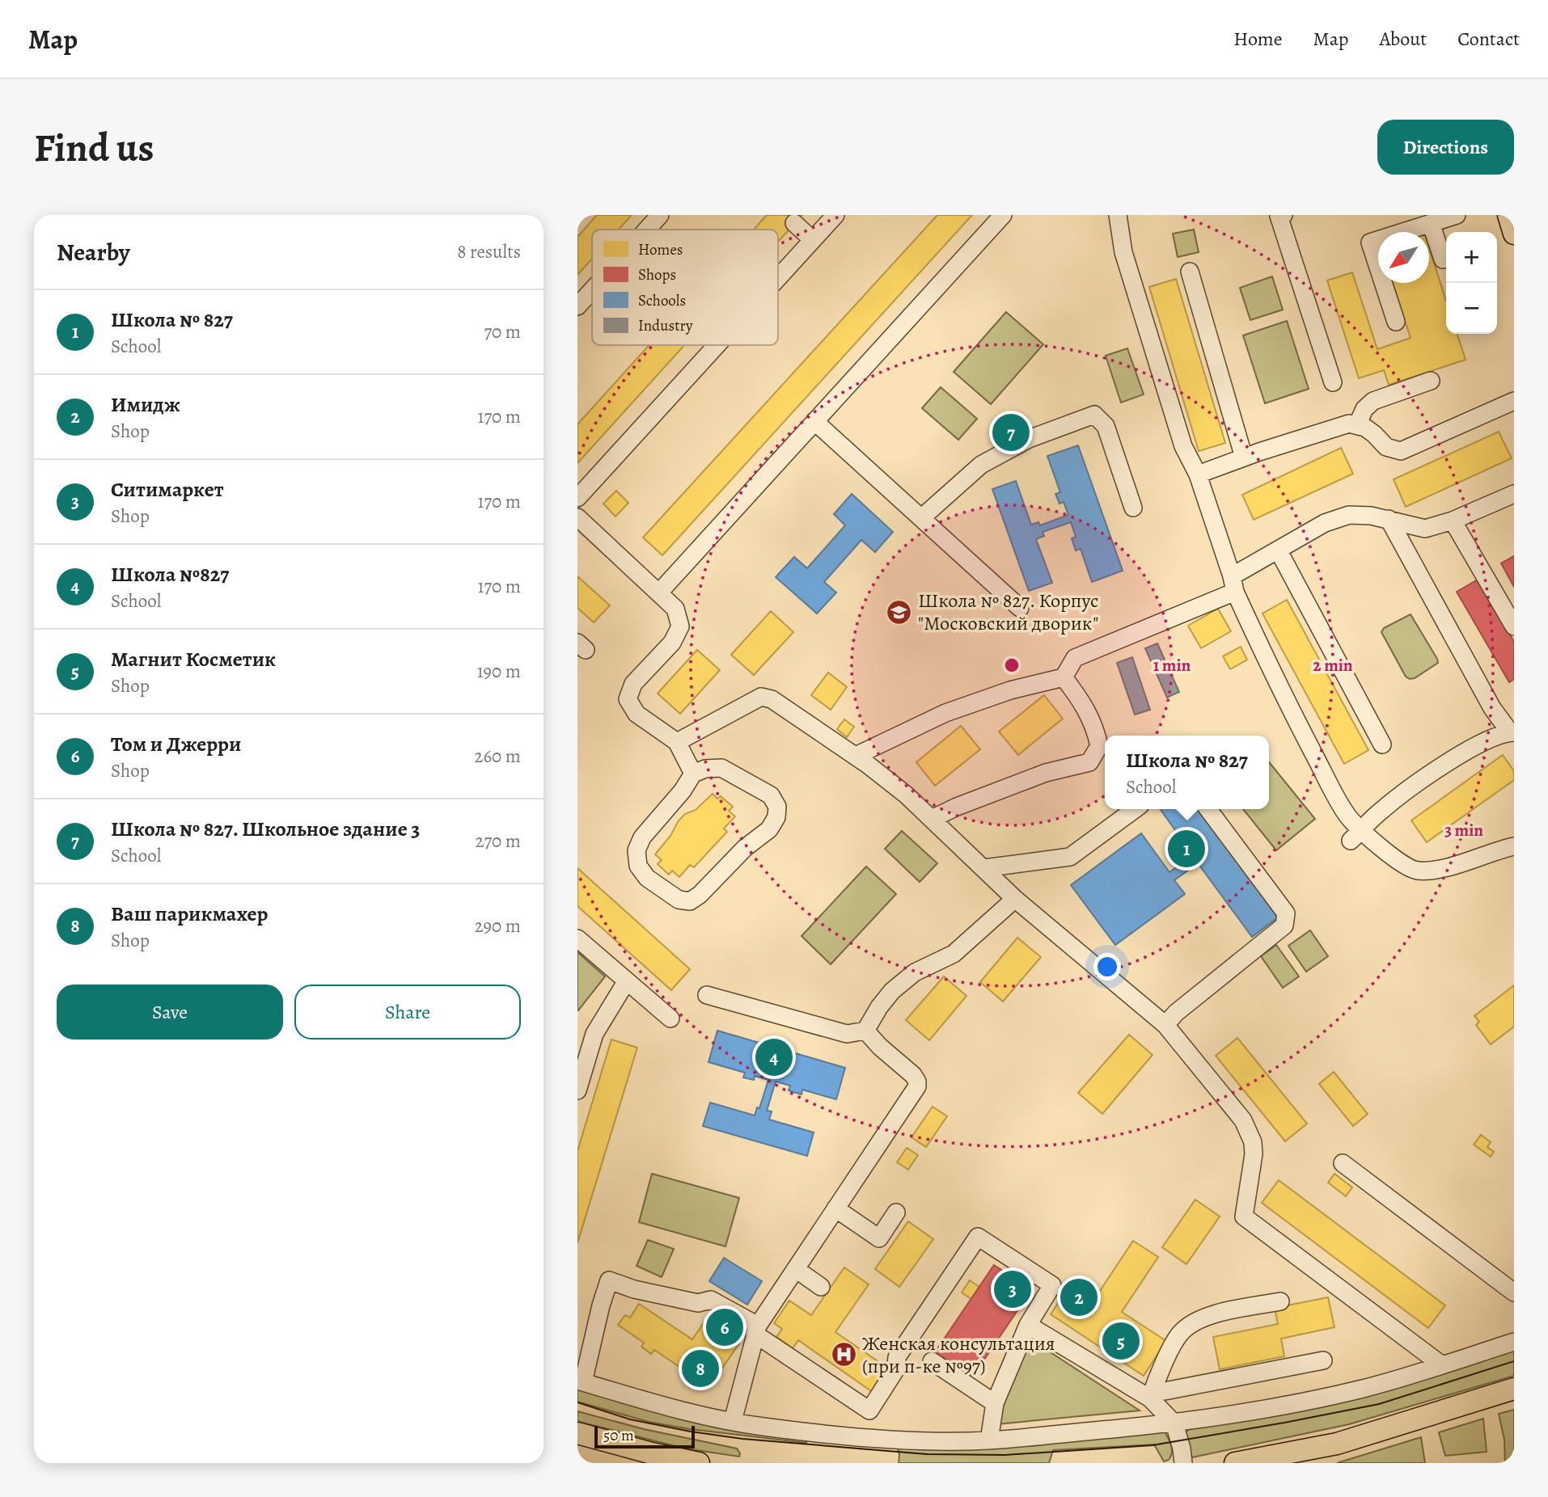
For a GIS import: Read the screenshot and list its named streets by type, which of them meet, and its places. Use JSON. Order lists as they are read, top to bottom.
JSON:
{
  "places": {
    "school or university": ["Школа № 827. Корпус \"Московский дворик\""],
    "hospital": ["Женская консультация (при п-ке №97)"]
  },
  "legend": [
    "Homes",
    "Shops",
    "Schools",
    "Industry"
  ],
  "scale_bar": "50 m",
  "north": "bottom left",
  "page": {
    "header": "Map",
    "nav": [
      "Home",
      "Map",
      "About",
      "Contact"
    ],
    "buttons": [
      "Directions",
      ["Save", "Share"]
    ],
    "title": "Find us",
    "heading": ["Nearby", "8 results"],
    "map_buttons": ["+", "−"],
    "list": [
      {
        "mark": "1",
        "name": "Школа № 827",
        "note": "School",
        "value": "70 m"
      },
      {
        "mark": "2",
        "name": "Имидж",
        "note": "Shop",
        "value": "170 m"
      },
      {
        "mark": "3",
        "name": "Ситимаркет",
        "note": "Shop",
        "value": "170 m"
      },
      {
        "mark": "4",
        "name": "Школа №827",
        "note": "School",
        "value": "170 m"
      },
      {
        "mark": "5",
        "name": "Магнит Косметик",
        "note": "Shop",
        "value": "190 m"
      },
      {
        "mark": "6",
        "name": "Том и Джерри",
        "note": "Shop",
        "value": "260 m"
      },
      {
        "mark": "7",
        "name": "Школа № 827. Школьное здание 3",
        "note": "School",
        "value": "270 m"
      },
      {
        "mark": "8",
        "name": "Ваш парикмахер",
        "note": "Shop",
        "value": "290 m"
      }
    ],
    "pins": [
      "7",
      "1",
      "4",
      "3",
      "2",
      "6",
      "5",
      "8"
    ],
    "popup": ["Школа № 827", "School"],
    "scale": "50 m"
  },
  "rings": ["1 min", "2 min", "3 min"]
}
